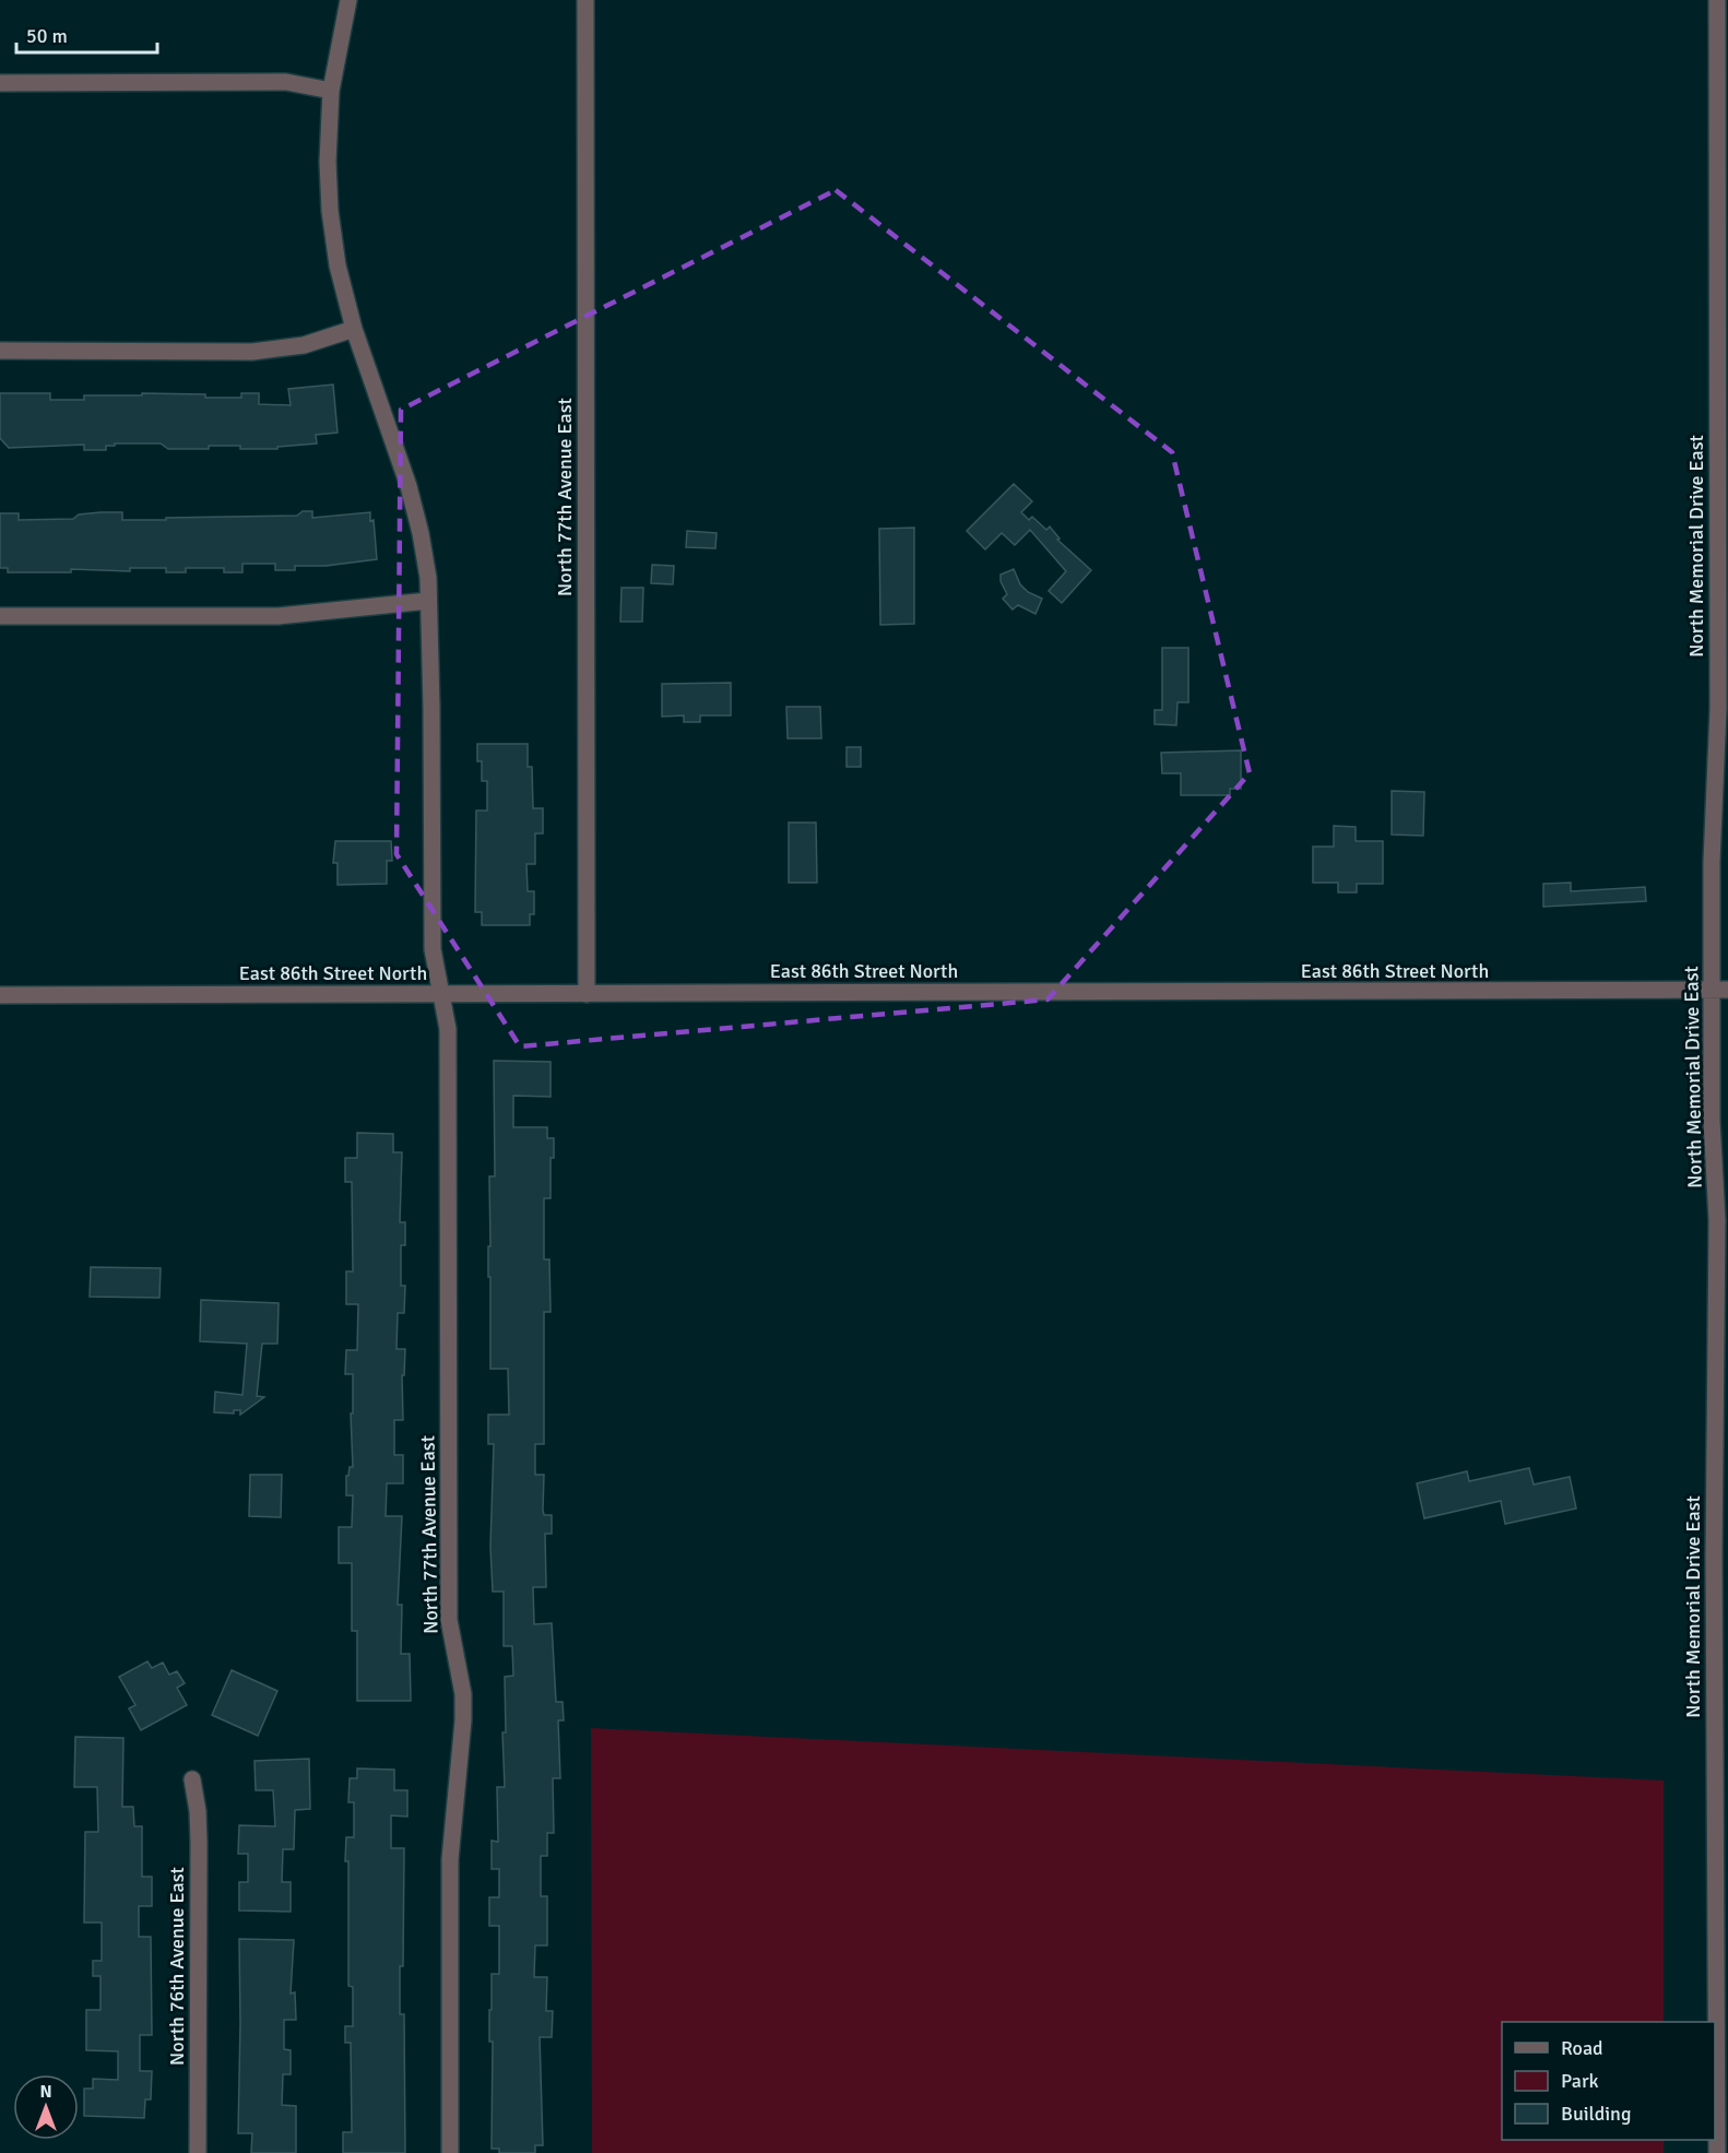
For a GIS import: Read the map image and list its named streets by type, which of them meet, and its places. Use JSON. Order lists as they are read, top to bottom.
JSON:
{
  "streets": {
    "street": [
      "North 77th Avenue East",
      "North Memorial Drive East",
      "East 86th Street North",
      "North 76th Avenue East"
    ]
  },
  "crossings": [
    ["North 77th Avenue East", "East 86th Street North"],
    ["North Memorial Drive East", "East 86th Street North"]
  ],
  "legend": ["Road", "Park", "Building"],
  "scale_bar": "50 m",
  "north": "top"
}
